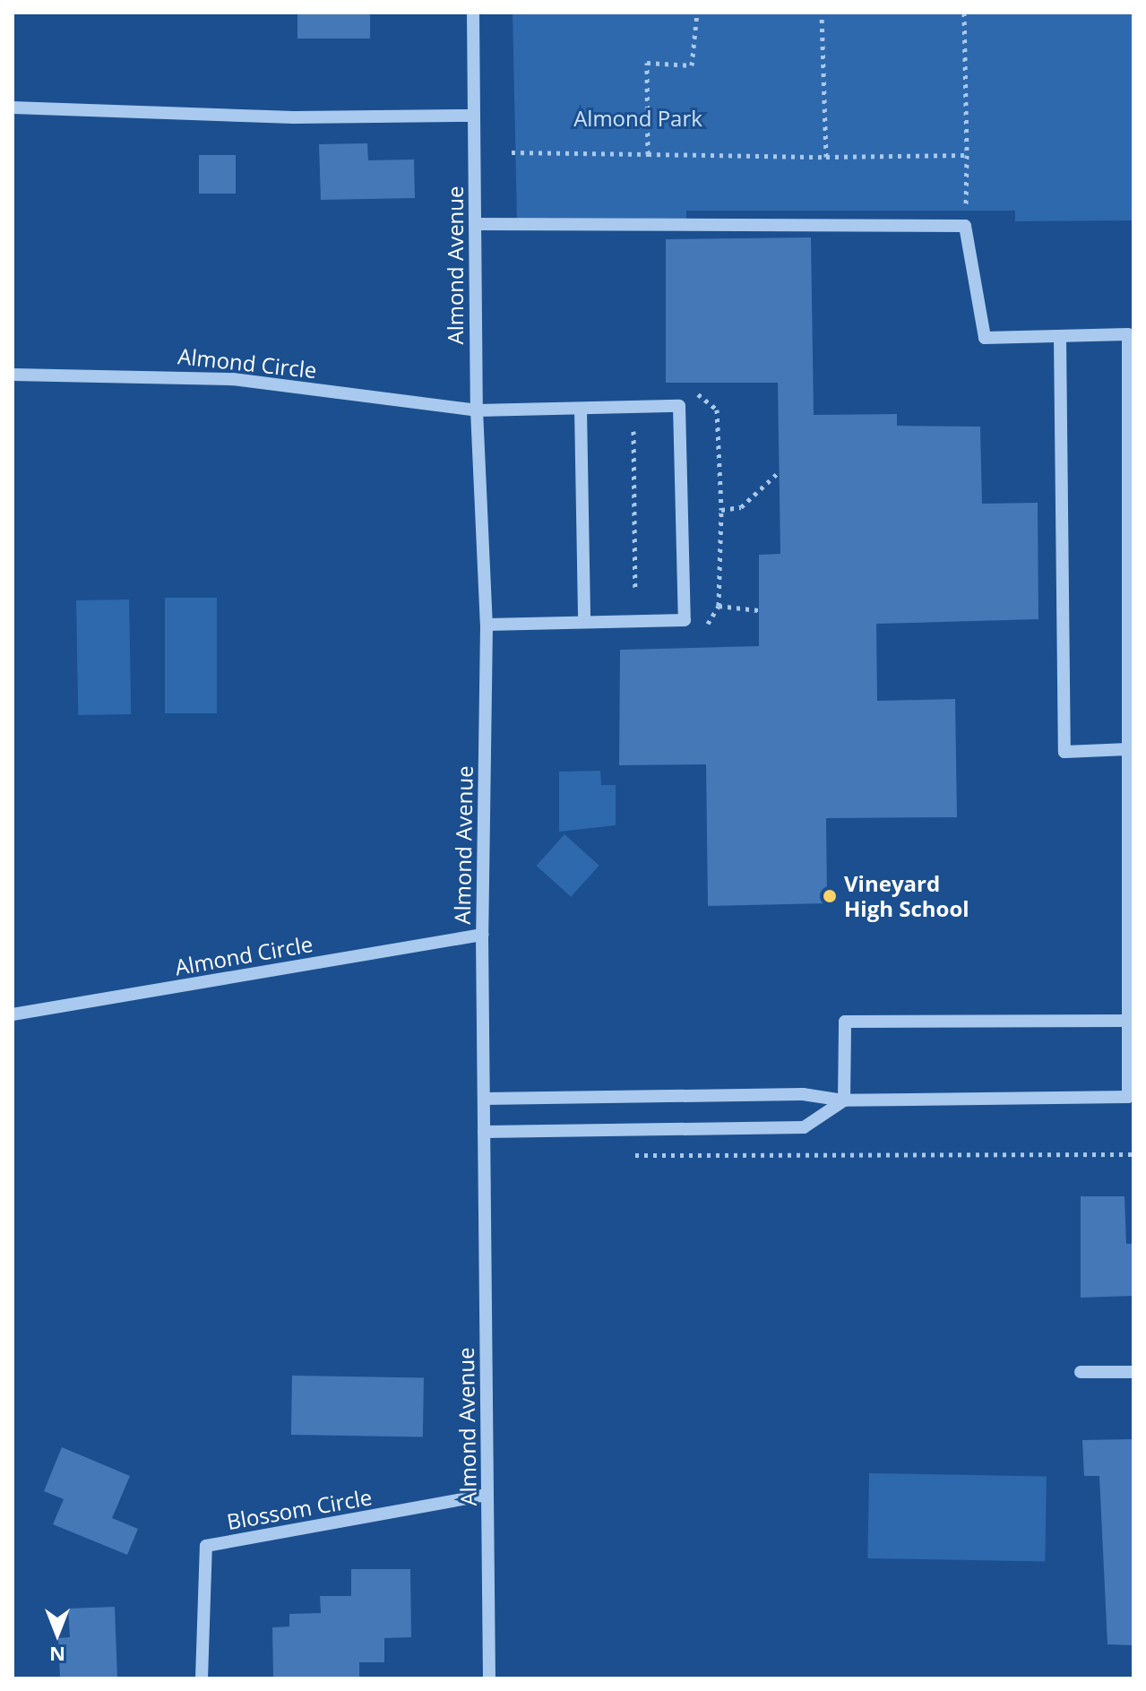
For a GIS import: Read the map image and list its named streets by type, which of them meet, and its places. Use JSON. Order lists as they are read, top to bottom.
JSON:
{
  "streets": {
    "street": ["Almond Avenue", "Almond Circle", "Blossom Circle"]
  },
  "crossings": [
    ["Almond Avenue", "Almond Circle"],
    ["Almond Avenue", "Blossom Circle"]
  ],
  "parks": ["Almond Park"],
  "places": ["Vineyard High School"],
  "north": "bottom"
}
